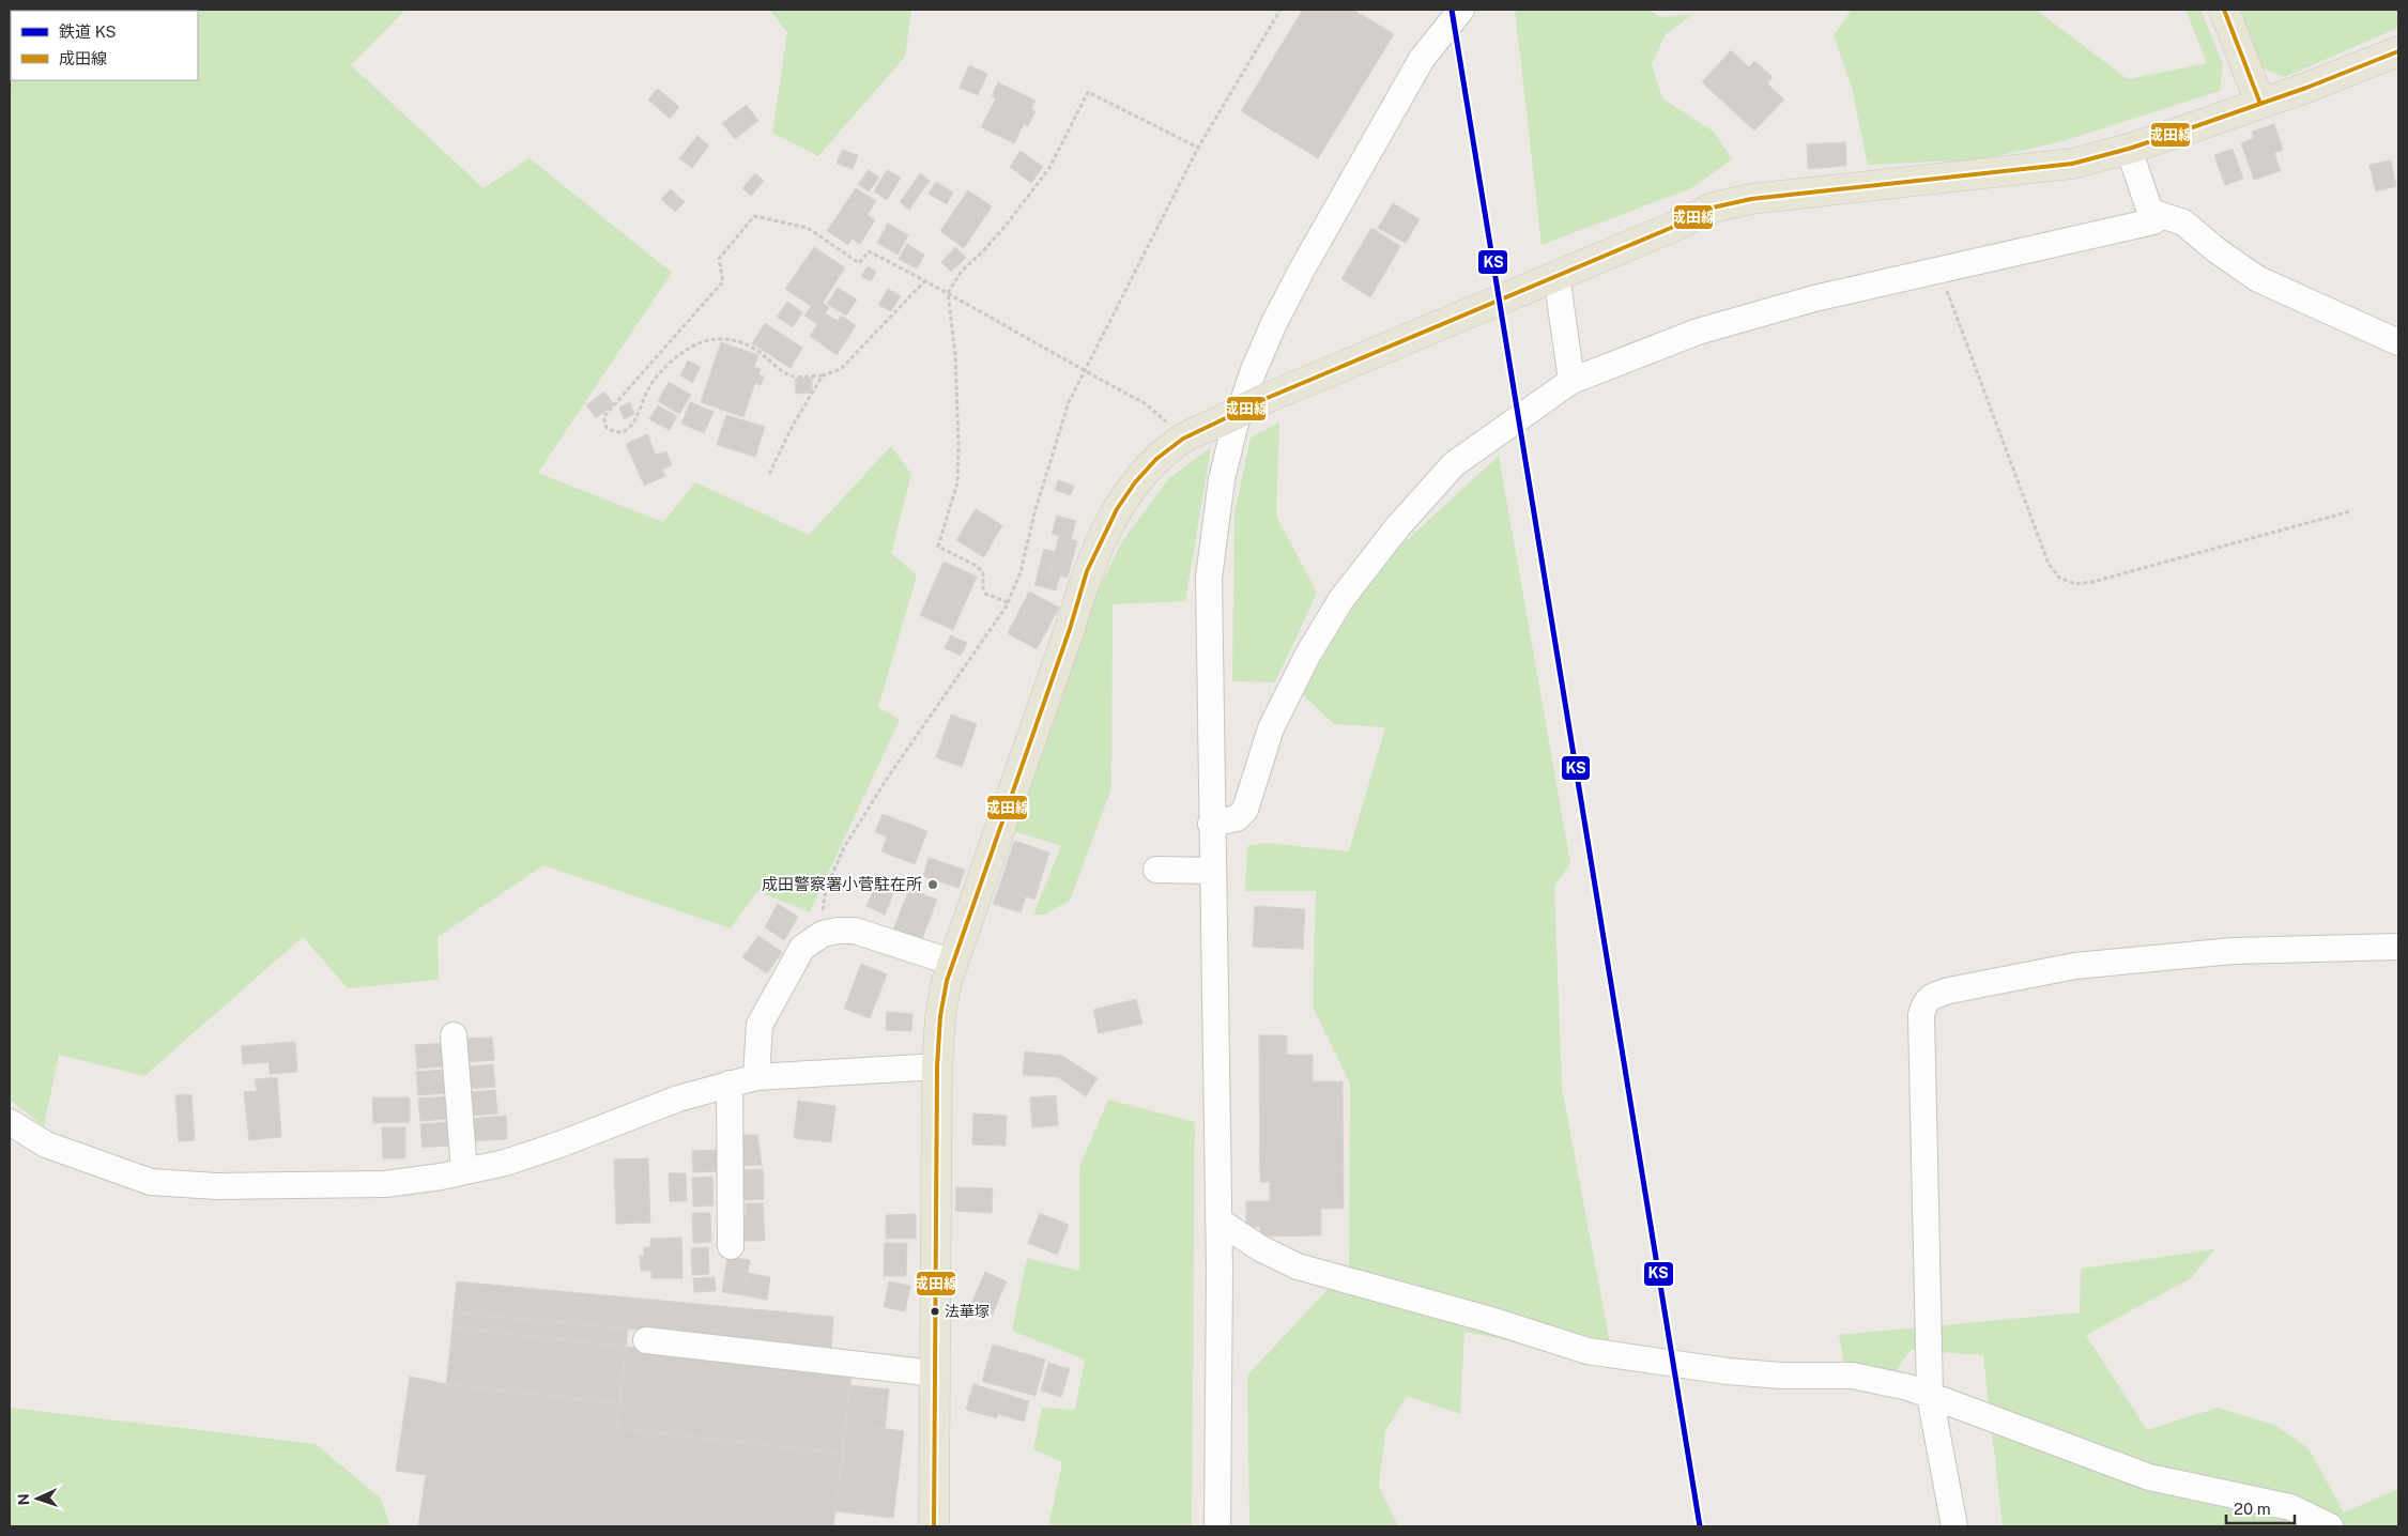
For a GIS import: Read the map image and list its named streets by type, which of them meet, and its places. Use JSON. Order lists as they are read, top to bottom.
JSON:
{
  "places": ["成田警察署小菅駐在所", "法華塚"],
  "lines": ["rail line KS", "transit line 成田線"],
  "legend": ["鉄道 KS", "成田線"],
  "scale_bar": "20 m",
  "north": "left"
}
